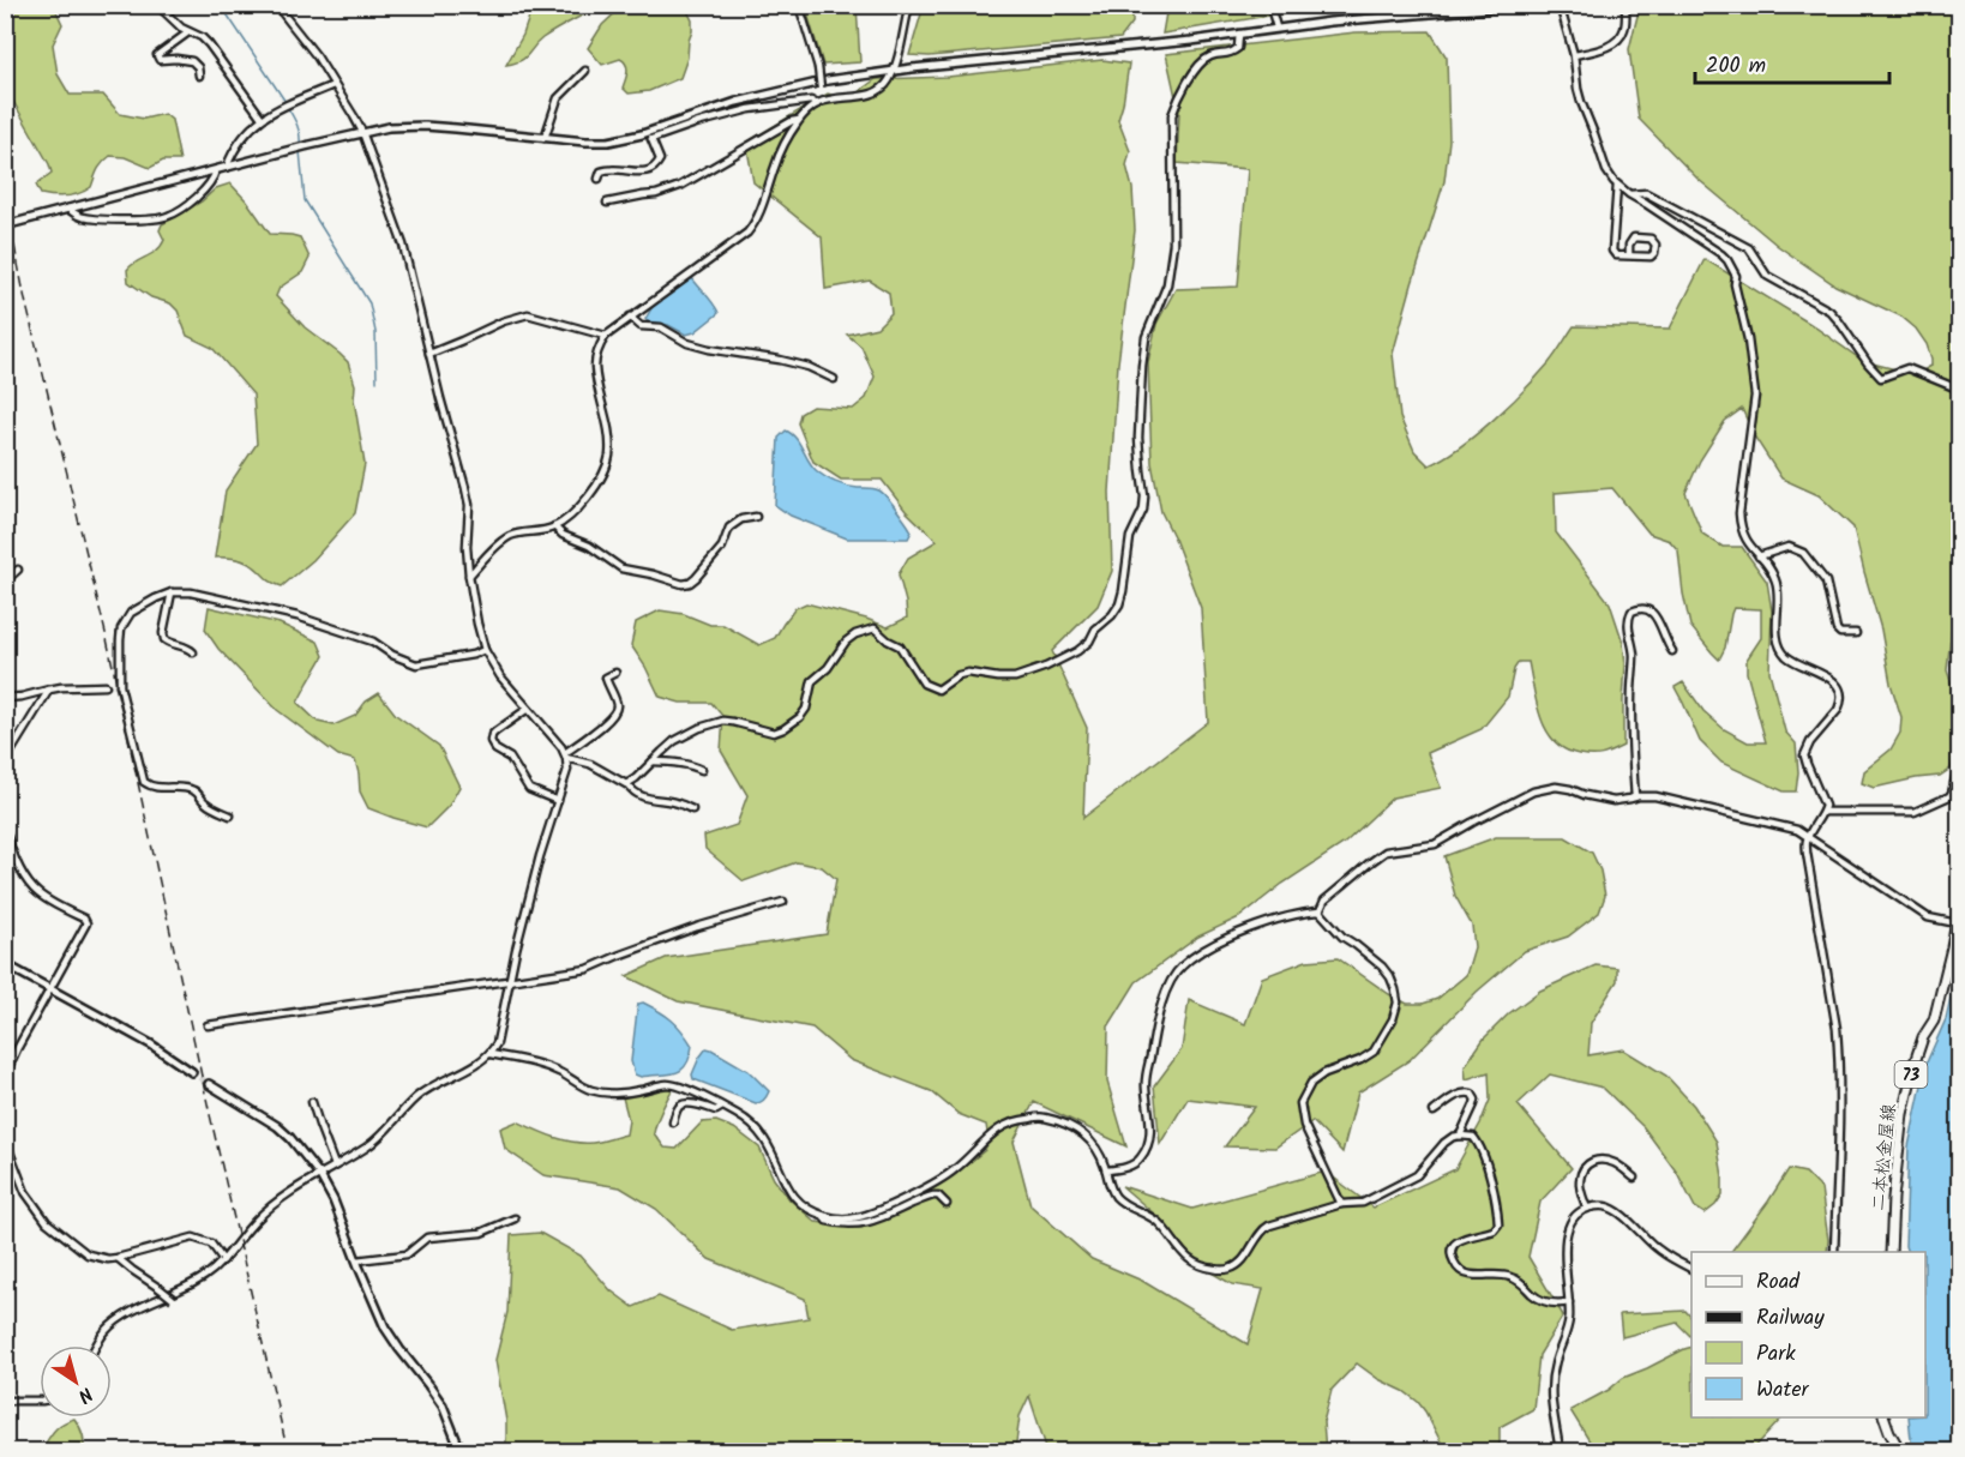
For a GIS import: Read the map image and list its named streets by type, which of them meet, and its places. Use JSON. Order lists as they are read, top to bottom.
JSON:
{
  "streets": {
    "main road": ["73", "二本松金屋線"]
  },
  "legend": [
    "Road",
    "Railway",
    "Park",
    "Water"
  ],
  "scale_bar": "200 m",
  "north": "bottom right"
}
